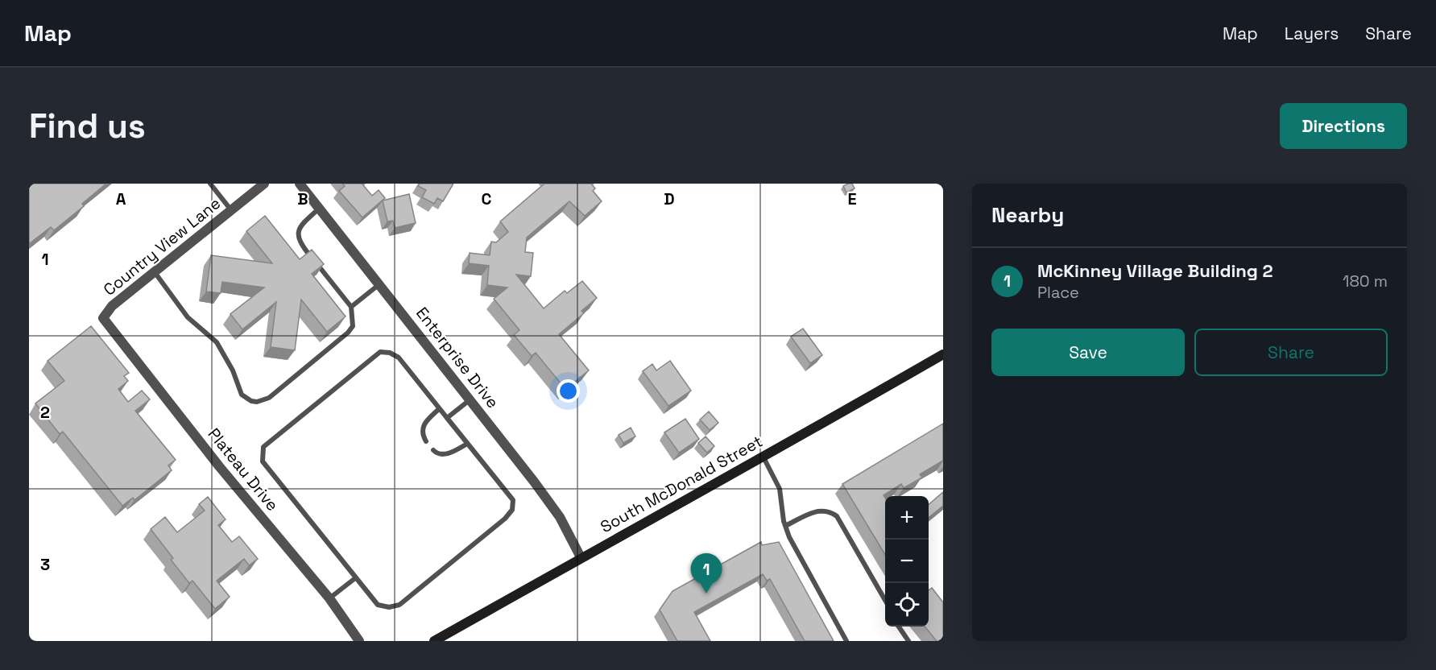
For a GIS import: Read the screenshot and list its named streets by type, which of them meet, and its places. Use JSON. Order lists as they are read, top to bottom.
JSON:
{
  "streets": {
    "main road": ["South McDonald Street"],
    "street": ["Country View Lane", "Enterprise Drive", "Plateau Drive"]
  },
  "crossings": [
    ["Country View Lane", "Plateau Drive"],
    ["Enterprise Drive", "South McDonald Street"]
  ],
  "page": {
    "header": "Map",
    "nav": ["Map", "Layers", "Share"],
    "buttons": [
      "Directions",
      ["Save", "Share"]
    ],
    "title": "Find us",
    "heading": "Nearby",
    "list": [
      {
        "mark": "1",
        "name": "McKinney Village Building 2",
        "note": "Place",
        "value": "180 m"
      }
    ],
    "map_buttons": ["+", "−"],
    "pins": "1"
  },
  "grid": {
    "columns": [
      "A",
      "B",
      "C",
      "D",
      "E"
    ],
    "rows": ["1", "2", "3"]
  }
}
